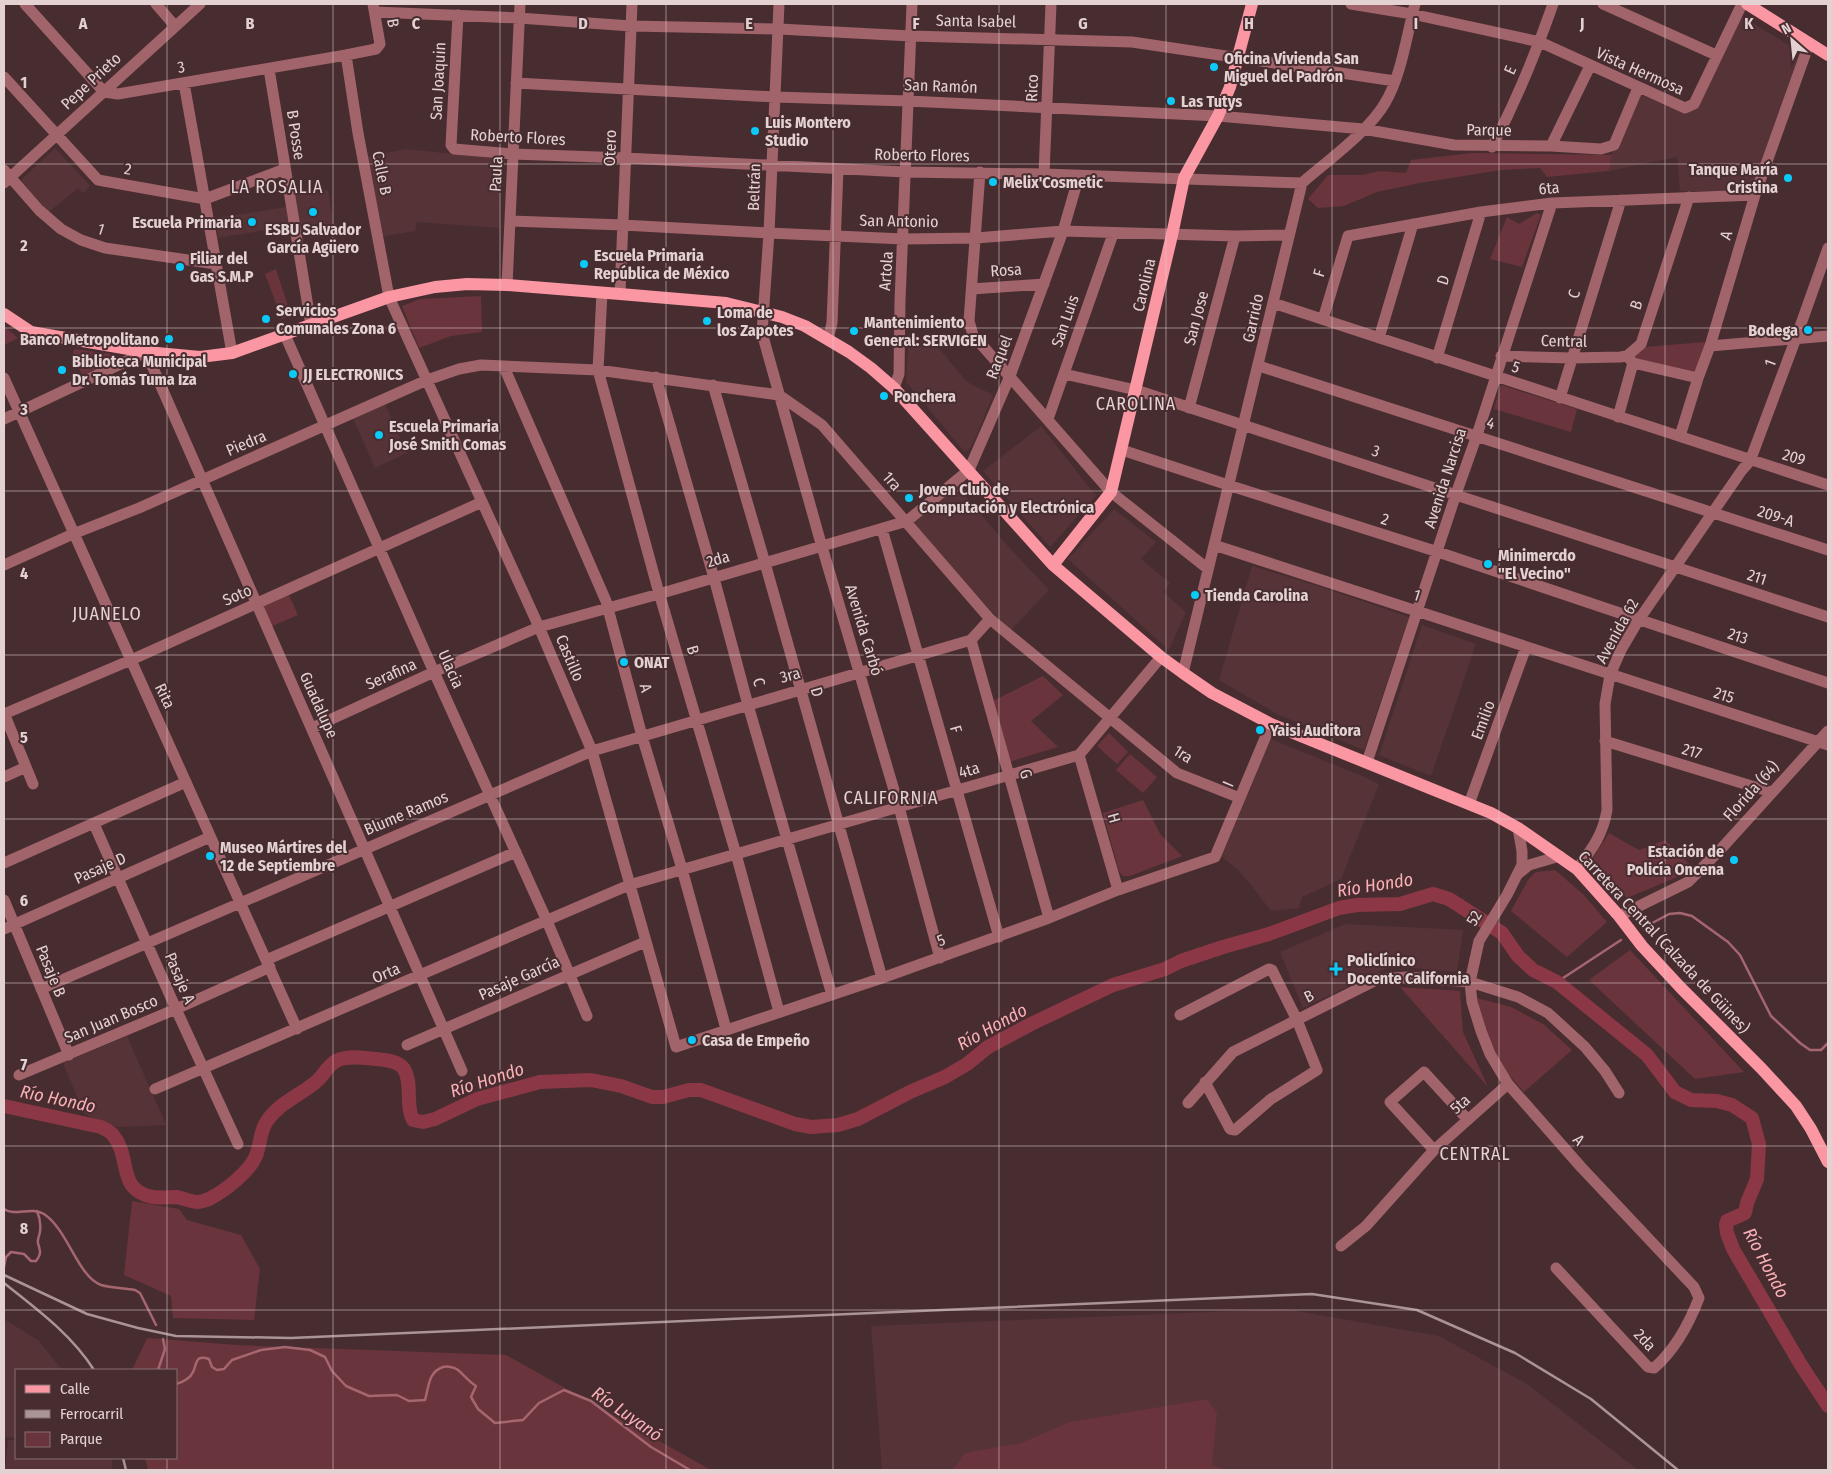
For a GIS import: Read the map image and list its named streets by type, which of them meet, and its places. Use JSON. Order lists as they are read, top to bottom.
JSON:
{
  "streets": {
    "main road": ["Carolina", "Carretera Central (Calzada de Güines)"],
    "street": [
      "Santa Isabel",
      "B",
      "3",
      "E",
      "Vista Hermosa",
      "Pepe Prieto",
      "San Joaquin",
      "San Ramón",
      "Rico",
      "Parque",
      "B Posse",
      "Roberto Flores",
      "Otero",
      "2",
      "Calle B",
      "Paula",
      "Beltrán",
      "6ta",
      "San Antonio",
      "1",
      "A",
      "Rosa",
      "Artola",
      "F",
      "D",
      "C",
      "San Jose",
      "Garrido",
      "San Luis",
      "Central",
      "Raquel",
      "5",
      "4",
      "Piedra",
      "209",
      "Avenida Narcisa",
      "1ra",
      "209-A",
      "2da",
      "211",
      "Soto",
      "Avenida Carbó",
      "Avenida 62",
      "213",
      "Castillo",
      "Ulacia",
      "Serafina",
      "3ra",
      "215",
      "Rita",
      "Guadalupe",
      "Emilio",
      "217",
      "4ta",
      "G",
      "I",
      "Florida (64)",
      "Blume Ramos",
      "H",
      "Pasaje D",
      "52",
      "Pasaje B",
      "Orta",
      "Pasaje A",
      "Pasaje García",
      "San Juan Bosco",
      "5ta"
    ]
  },
  "crossings": [
    ["Santa Isabel", "B"],
    ["Santa Isabel", "San Joaquin"],
    ["Santa Isabel", "Rico"],
    ["Santa Isabel", "Otero"],
    ["Santa Isabel", "Paula"],
    ["Santa Isabel", "Beltrán"],
    ["Santa Isabel", "Artola"],
    ["Santa Isabel", "Carolina"],
    ["B", "3"],
    ["B", "6ta"],
    ["B", "A"],
    ["B", "Central"],
    ["B", "5"],
    ["B", "1ra"],
    ["B", "2da"],
    ["B", "3ra"],
    ["B", "4ta"],
    ["B", "52"],
    ["B", "Carretera Central (Calzada de Güines)"],
    ["3", "Pepe Prieto"],
    ["3", "B Posse"],
    ["3", "Calle B"],
    ["3", "Carolina"],
    ["3", "San Jose"],
    ["3", "Garrido"],
    ["3", "San Luis"],
    ["3", "Avenida Narcisa"],
    ["3", "211"],
    ["3", "Avenida 62"],
    ["E", "Vista Hermosa"],
    ["E", "Parque"],
    ["Vista Hermosa", "Parque"],
    ["Pepe Prieto", "2"],
    ["Pepe Prieto", "1"],
    ["San Joaquin", "Roberto Flores"],
    ["San Ramón", "Rico"],
    ["San Ramón", "Parque"],
    ["San Ramón", "Otero"],
    ["San Ramón", "Paula"],
    ["San Ramón", "Beltrán"],
    ["San Ramón", "Artola"],
    ["San Ramón", "Carolina"],
    ["Rico", "Roberto Flores"],
    ["B Posse", "Carretera Central (Calzada de Güines)"],
    ["Roberto Flores", "Otero"],
    ["Roberto Flores", "Paula"],
    ["Roberto Flores", "Beltrán"],
    ["Roberto Flores", "Artola"],
    ["Roberto Flores", "Carolina"],
    ["Roberto Flores", "Garrido"],
    ["Roberto Flores", "Raquel"],
    ["Otero", "San Antonio"],
    ["Otero", "Carretera Central (Calzada de Güines)"],
    ["2", "Carolina"],
    ["2", "Garrido"],
    ["2", "Avenida Narcisa"],
    ["2", "Avenida 62"],
    ["2", "213"],
    ["Calle B", "Castillo"],
    ["Calle B", "Carretera Central (Calzada de Güines)"],
    ["Paula", "San Antonio"],
    ["Paula", "Carretera Central (Calzada de Güines)"],
    ["Beltrán", "San Antonio"],
    ["Beltrán", "Avenida Carbó"],
    ["Beltrán", "Carretera Central (Calzada de Güines)"],
    ["6ta", "A"],
    ["6ta", "F"],
    ["6ta", "D"],
    ["6ta", "C"],
    ["6ta", "Avenida Narcisa"],
    ["San Antonio", "Artola"],
    ["San Antonio", "Carolina"],
    ["San Antonio", "San Jose"],
    ["San Antonio", "Garrido"],
    ["San Antonio", "San Luis"],
    ["San Antonio", "Raquel"],
    ["1", "Garrido"],
    ["1", "5"],
    ["1", "209"],
    ["1", "Avenida Narcisa"],
    ["1", "Avenida 62"],
    ["1", "215"],
    ["1", "Emilio"],
    ["A", "Central"],
    ["A", "5"],
    ["A", "Piedra"],
    ["A", "1ra"],
    ["A", "2da"],
    ["A", "3ra"],
    ["A", "4ta"],
    ["A", "52"],
    ["A", "5ta"],
    ["Rosa", "Raquel"],
    ["Artola", "Carretera Central (Calzada de Güines)"],
    ["F", "5"],
    ["F", "2da"],
    ["F", "3ra"],
    ["F", "4ta"],
    ["D", "5"],
    ["D", "1ra"],
    ["D", "2da"],
    ["D", "3ra"],
    ["D", "4ta"],
    ["Carolina", "Carretera Central (Calzada de Güines)"],
    ["C", "Central"],
    ["C", "5"],
    ["C", "1ra"],
    ["C", "2da"],
    ["C", "3ra"],
    ["C", "4ta"],
    ["Garrido", "5"],
    ["Garrido", "4"],
    ["Garrido", "Carretera Central (Calzada de Güines)"],
    ["Central", "Avenida Narcisa"],
    ["Raquel", "1ra"],
    ["Raquel", "2da"],
    ["Raquel", "Carretera Central (Calzada de Güines)"],
    ["5", "209"],
    ["5", "Avenida Narcisa"],
    ["5", "Avenida Carbó"],
    ["5", "Avenida 62"],
    ["5", "Castillo"],
    ["5", "G"],
    ["5", "I"],
    ["5", "H"],
    ["4", "Avenida Narcisa"],
    ["4", "209-A"],
    ["4", "Avenida 62"],
    ["Piedra", "1ra"],
    ["Piedra", "Castillo"],
    ["Piedra", "Ulacia"],
    ["Piedra", "Rita"],
    ["Piedra", "Guadalupe"],
    ["209", "Avenida 62"],
    ["Avenida Narcisa", "Carretera Central (Calzada de Güines)"],
    ["1ra", "2da"],
    ["1ra", "Avenida Carbó"],
    ["1ra", "I"],
    ["209-A", "Avenida 62"],
    ["2da", "Avenida Carbó"],
    ["2da", "Castillo"],
    ["2da", "Serafina"],
    ["211", "Avenida 62"],
    ["Soto", "Castillo"],
    ["Soto", "Ulacia"],
    ["Soto", "Rita"],
    ["Soto", "Guadalupe"],
    ["Avenida Carbó", "3ra"],
    ["Avenida Carbó", "4ta"],
    ["Avenida Carbó", "Carretera Central (Calzada de Güines)"],
    ["Avenida 62", "213"],
    ["Avenida 62", "215"],
    ["Avenida 62", "217"],
    ["Avenida 62", "Carretera Central (Calzada de Güines)"],
    ["Castillo", "Serafina"],
    ["Castillo", "3ra"],
    ["Castillo", "4ta"],
    ["Castillo", "Blume Ramos"],
    ["Castillo", "Carretera Central (Calzada de Güines)"],
    ["Castillo", "Orta"],
    ["Castillo", "Pasaje García"],
    ["Ulacia", "Serafina"],
    ["Ulacia", "Blume Ramos"],
    ["Ulacia", "Carretera Central (Calzada de Güines)"],
    ["Ulacia", "Orta"],
    ["Ulacia", "Pasaje García"],
    ["Ulacia", "San Juan Bosco"],
    ["Serafina", "Guadalupe"],
    ["3ra", "G"],
    ["3ra", "Blume Ramos"],
    ["215", "Florida (64)"],
    ["Rita", "Blume Ramos"],
    ["Rita", "Pasaje D"],
    ["Rita", "Orta"],
    ["Rita", "San Juan Bosco"],
    ["Guadalupe", "Blume Ramos"],
    ["Guadalupe", "Carretera Central (Calzada de Güines)"],
    ["Guadalupe", "Orta"],
    ["Guadalupe", "Pasaje García"],
    ["Guadalupe", "San Juan Bosco"],
    ["Emilio", "Carretera Central (Calzada de Güines)"],
    ["217", "Florida (64)"],
    ["4ta", "G"],
    ["4ta", "H"],
    ["4ta", "Orta"],
    ["I", "Carretera Central (Calzada de Güines)"],
    ["Florida (64)", "Carretera Central (Calzada de Güines)"],
    ["Blume Ramos", "Pasaje B"],
    ["Blume Ramos", "Pasaje A"],
    ["Pasaje D", "Pasaje B"],
    ["Pasaje D", "Pasaje A"],
    ["52", "Carretera Central (Calzada de Güines)"],
    ["Pasaje B", "San Juan Bosco"],
    ["Orta", "Pasaje A"],
    ["Pasaje A", "San Juan Bosco"]
  ],
  "districts": [
    "LA ROSALIA",
    "CAROLINA",
    "JUANELO",
    "CALIFORNIA",
    "CENTRAL"
  ],
  "water": ["Río Hondo", "Río Luyanó"],
  "places": {
    "other": [
      "Oficina Vivienda San Miguel del Padrón",
      "Las Tutys",
      "Luis Montero Studio",
      "Tanque María Cristina",
      "Melix'Cosmetic",
      "ESBU Salvador García Agüero",
      "Escuela Primaria",
      "Escuela Primaria República de México",
      "Filiar del Gas S.M.P",
      "Servicios Comunales Zona 6",
      "Loma de los Zapotes",
      "Bodega",
      "Mantenimiento General: SERVIGEN",
      "Banco Metropolitano",
      "Biblioteca Municipal Dr. Tomás Tuma Iza",
      "JJ ELECTRONICS",
      "Ponchera",
      "Escuela Primaria José Smith Comas",
      "Joven Club de Computación y Electrónica",
      "Minimercdo \"El Vecino\"",
      "Tienda Carolina",
      "ONAT",
      "Yaisi Auditora",
      "Museo Mártires del 12 de Septiembre",
      "Estación de Policía Oncena",
      "Casa de Empeño"
    ],
    "health": ["Policlínico Docente California"]
  },
  "legend": ["Calle", "Ferrocarril", "Parque"],
  "north": "top left",
  "grid": {
    "columns": [
      "A",
      "B",
      "C",
      "D",
      "E",
      "F",
      "G",
      "H",
      "I",
      "J",
      "K"
    ],
    "rows": [
      "1",
      "2",
      "3",
      "4",
      "5",
      "6",
      "7",
      "8"
    ]
  }
}
